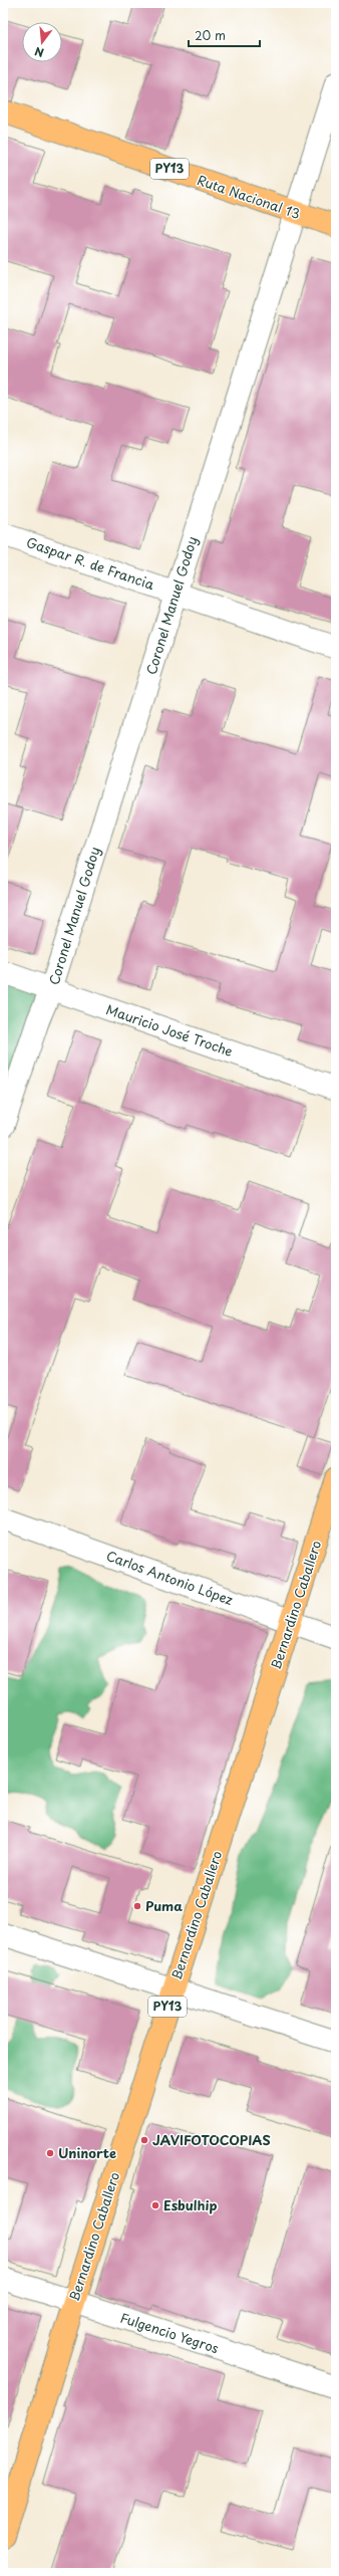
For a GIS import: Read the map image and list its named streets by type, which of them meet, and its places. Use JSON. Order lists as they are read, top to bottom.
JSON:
{
  "streets": {
    "highway": ["PY13", "Ruta Nacional 13", "Bernardino Caballero"],
    "street": [
      "Gaspar R. de Francia",
      "Coronel Manuel Godoy",
      "Mauricio José Troche",
      "Carlos Antonio López",
      "Fulgencio Yegros"
    ]
  },
  "crossings": [
    ["Ruta Nacional 13", "Coronel Manuel Godoy"],
    ["Gaspar R. de Francia", "Coronel Manuel Godoy"],
    ["Coronel Manuel Godoy", "Mauricio José Troche"],
    ["Carlos Antonio López", "Bernardino Caballero"],
    ["Bernardino Caballero", "Fulgencio Yegros"]
  ],
  "places": [
    "Puma",
    "JAVIFOTOCOPIAS",
    "Uninorte",
    "Esbulhip"
  ],
  "scale_bar": "20 m",
  "north": "bottom"
}
